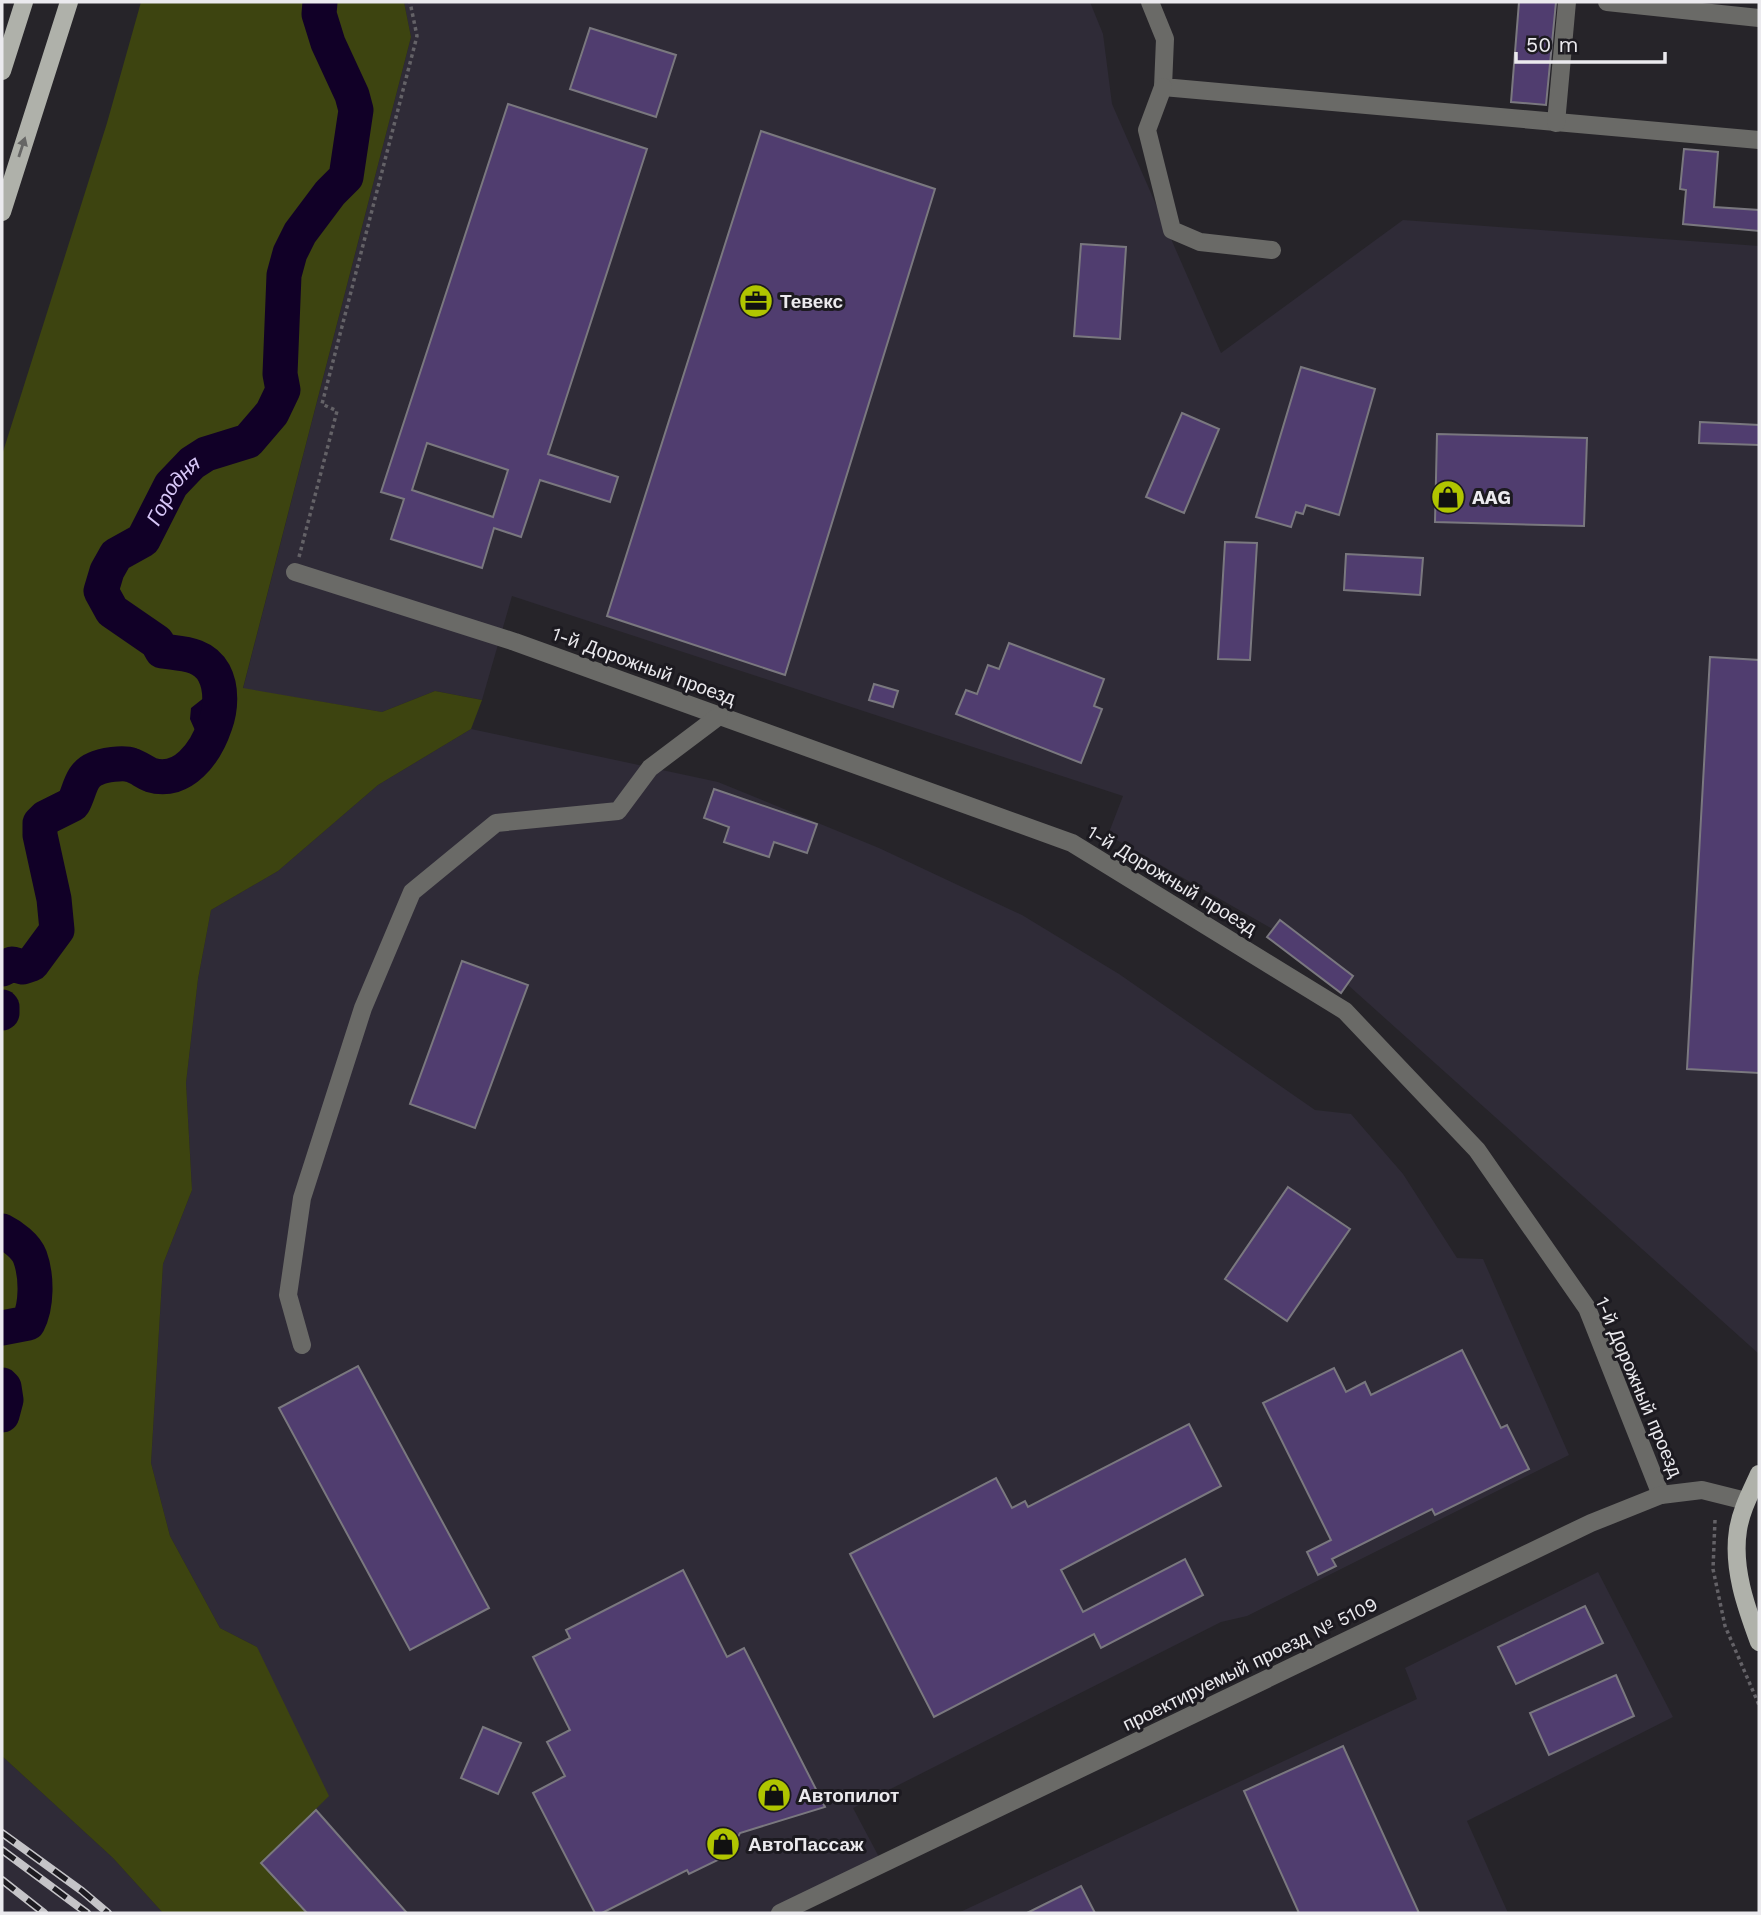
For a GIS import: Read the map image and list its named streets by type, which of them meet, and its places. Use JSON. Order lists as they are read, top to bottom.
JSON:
{
  "streets": {
    "street": ["1-й Дорожный проезд", "проектируемый проезд № 5109"]
  },
  "crossings": [
    ["1-й Дорожный проезд", "проектируемый проезд № 5109"]
  ],
  "water": ["Городня"],
  "places": {
    "office": ["Тевекс"],
    "shop": ["AAG", "Автопилот", "АвтоПассаж"]
  },
  "scale_bar": "50 m"
}
